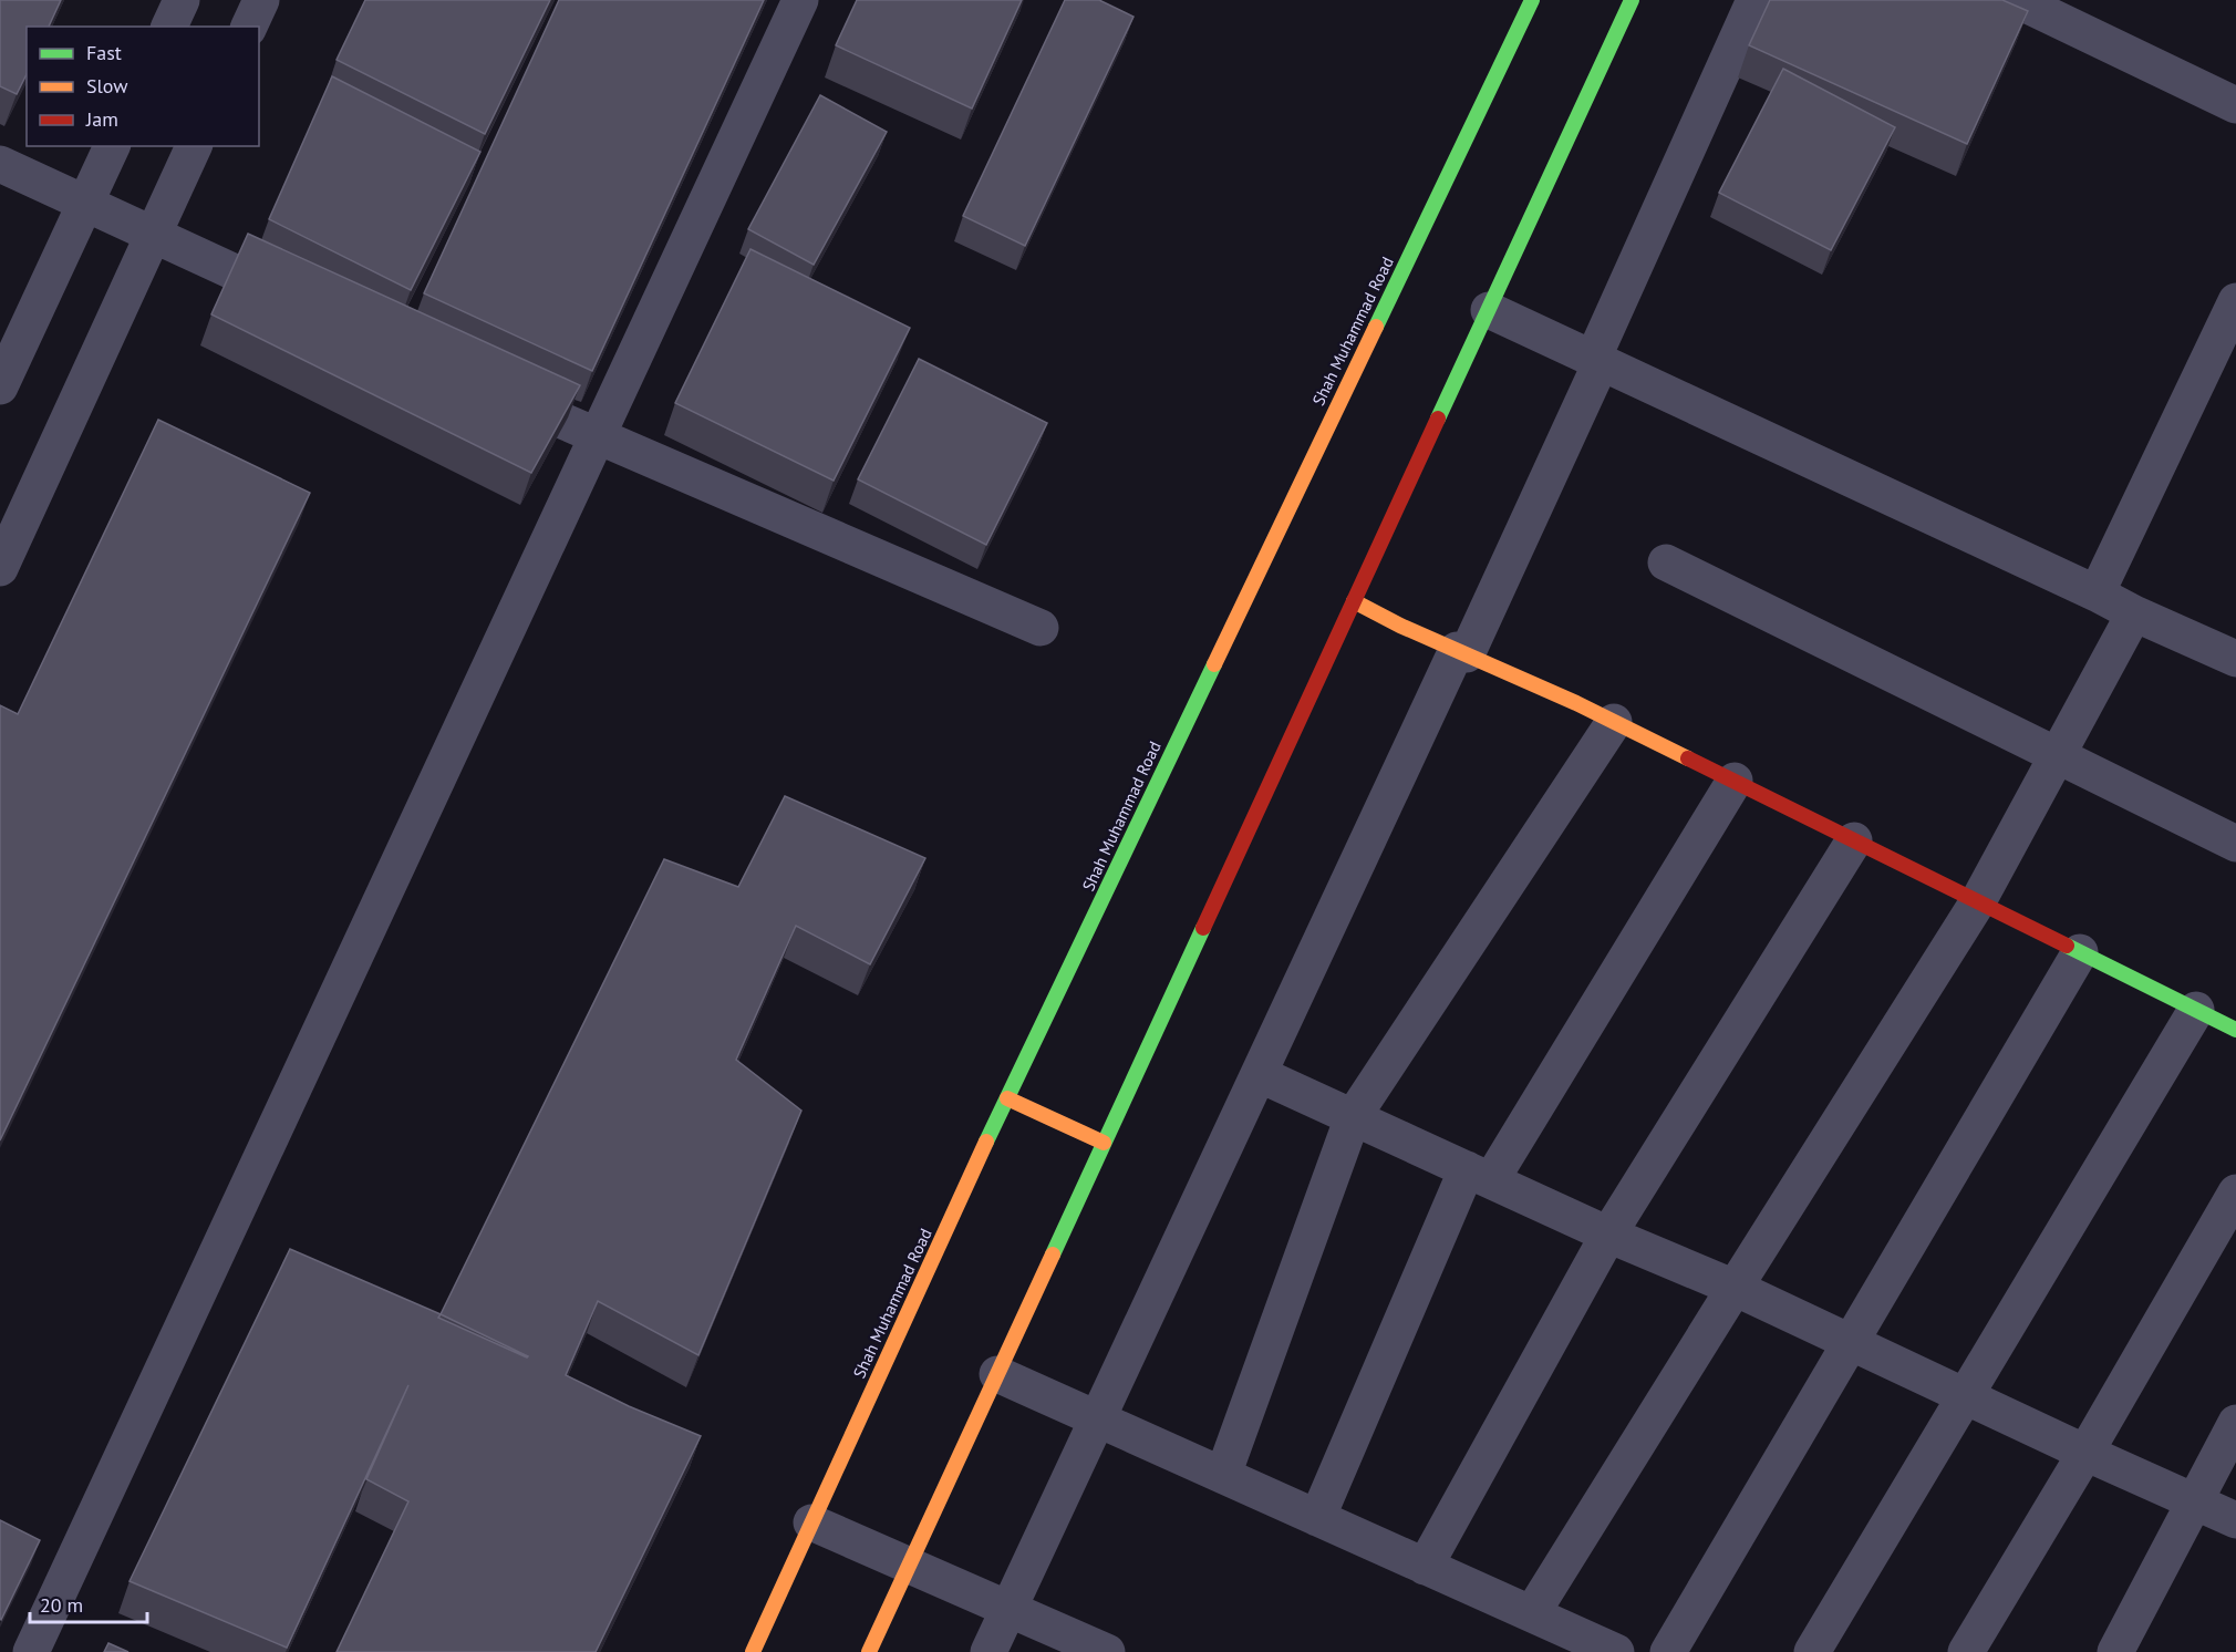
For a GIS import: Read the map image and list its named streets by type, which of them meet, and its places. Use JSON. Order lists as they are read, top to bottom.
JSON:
{
  "streets": {
    "street": ["Shah Muhammad Road"]
  },
  "legend": ["Fast", "Slow", "Jam"],
  "scale_bar": "20 m"
}
